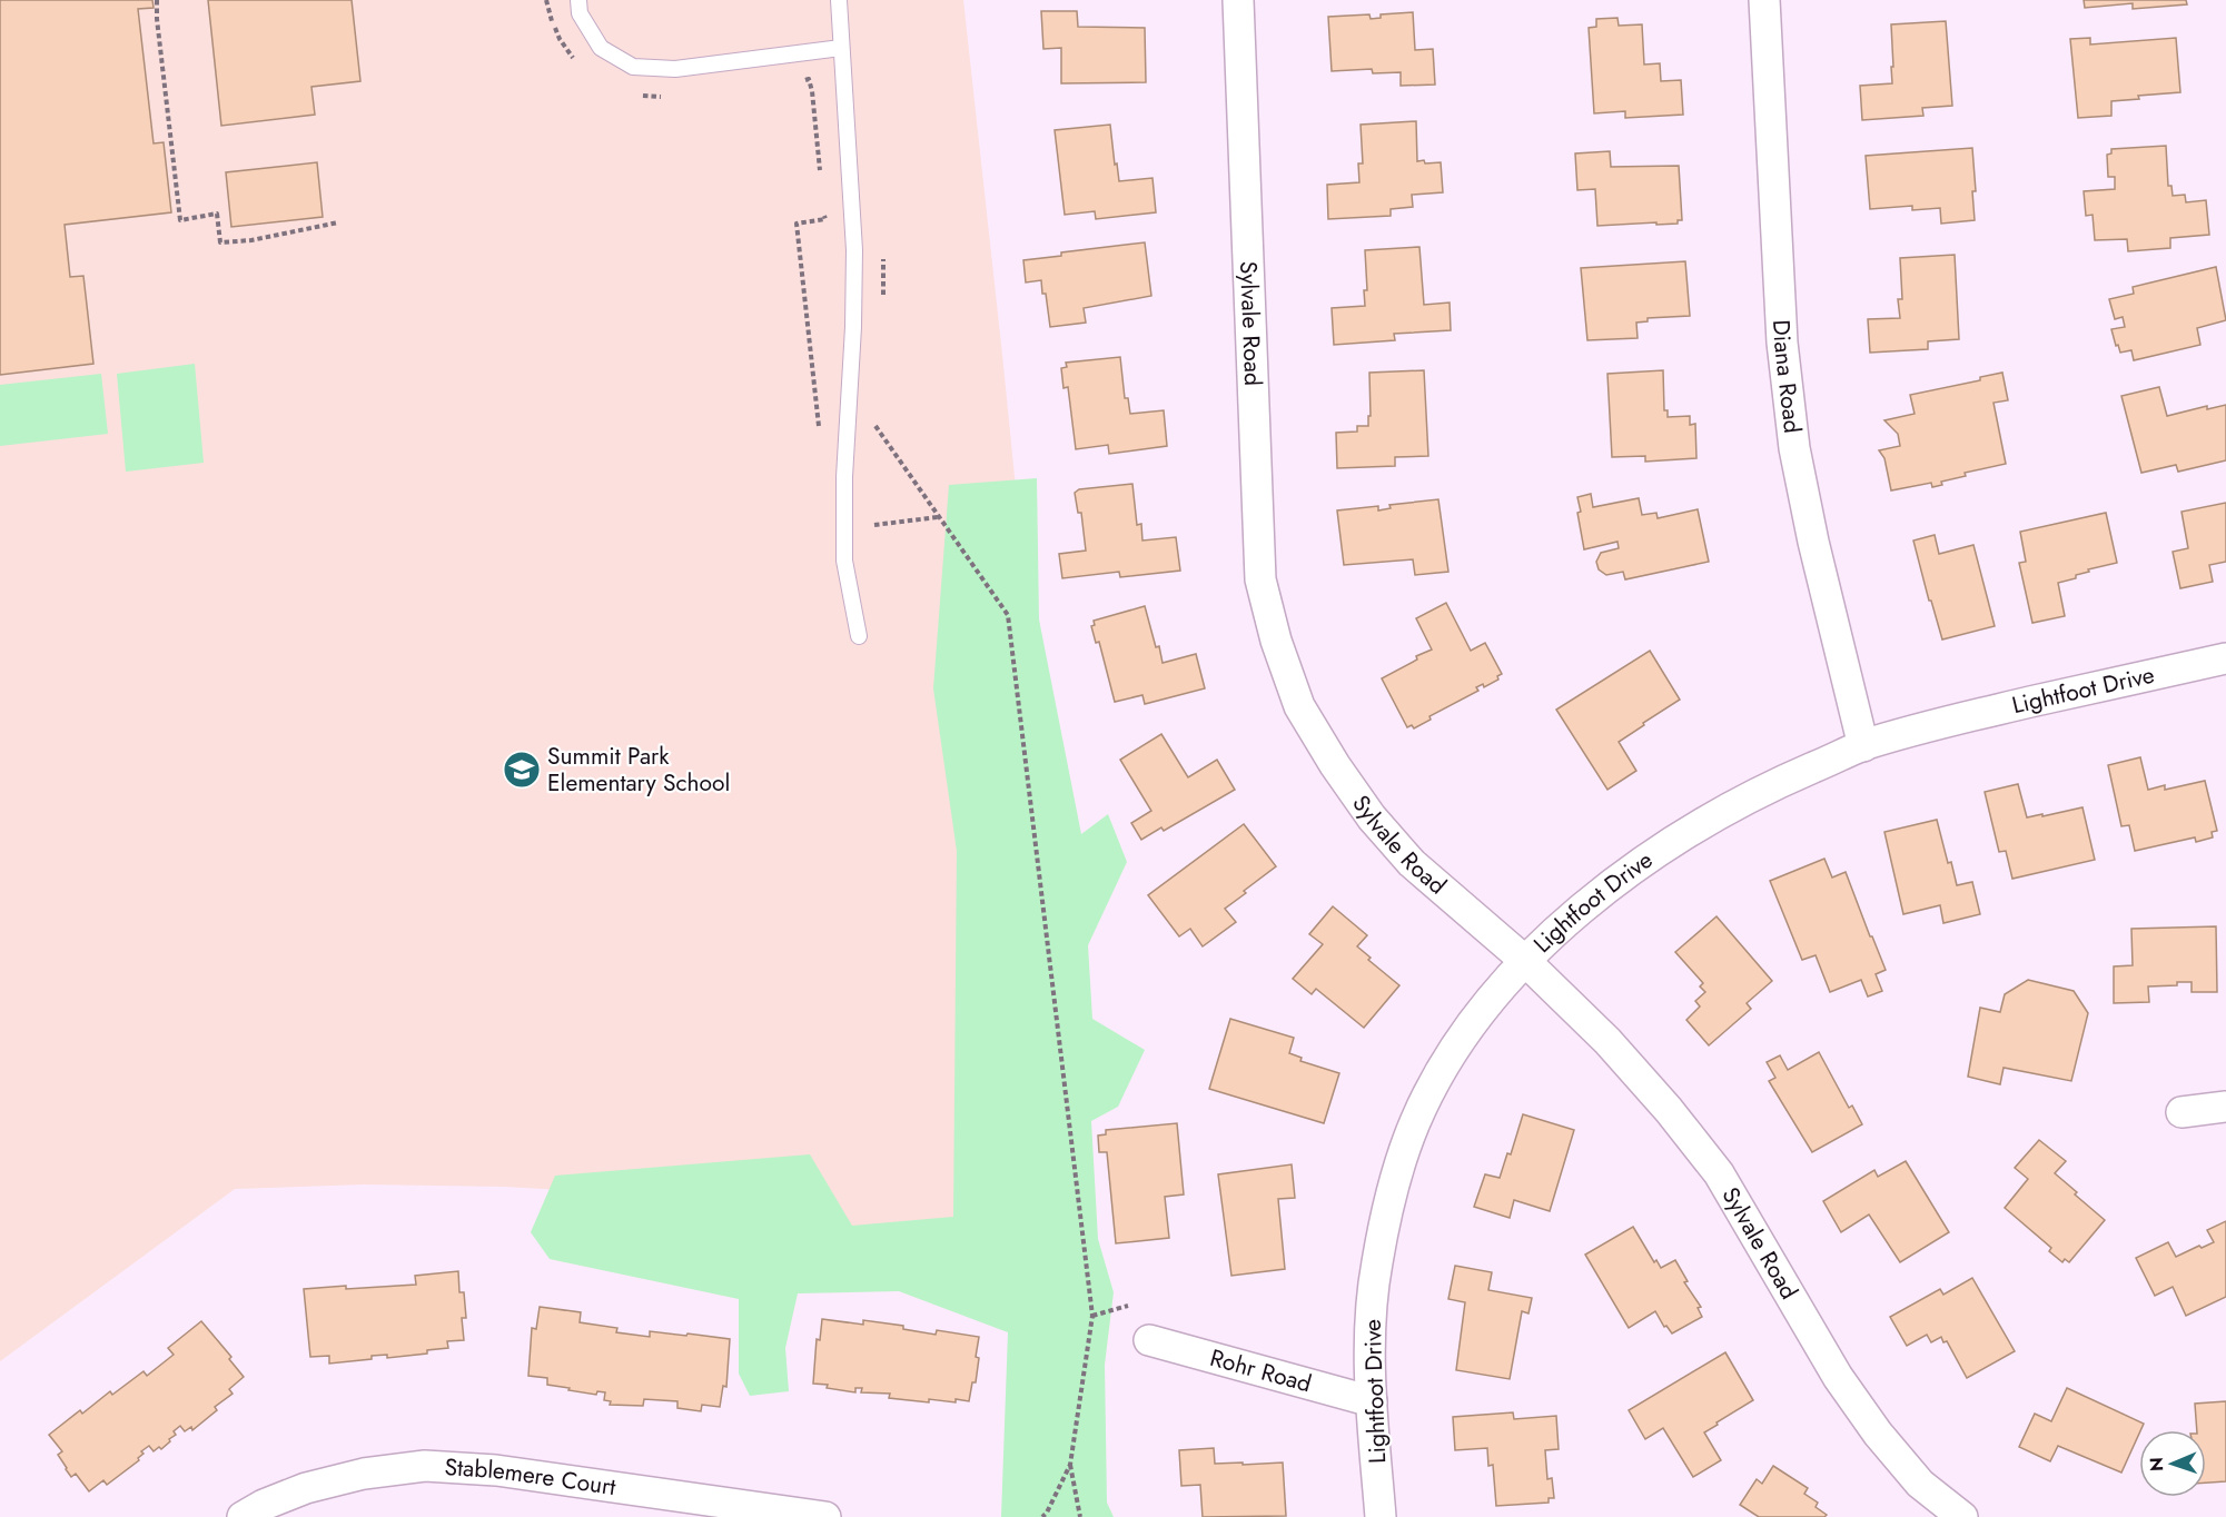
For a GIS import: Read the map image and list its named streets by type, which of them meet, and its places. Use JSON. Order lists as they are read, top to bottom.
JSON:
{
  "streets": {
    "street": [
      "Sylvale Road",
      "Diana Road",
      "Lightfoot Drive",
      "Rohr Road",
      "Stablemere Court"
    ]
  },
  "crossings": [
    ["Sylvale Road", "Lightfoot Drive"],
    ["Diana Road", "Lightfoot Drive"],
    ["Lightfoot Drive", "Rohr Road"]
  ],
  "places": {
    "school or university": ["Summit Park Elementary School"]
  },
  "north": "left"
}
